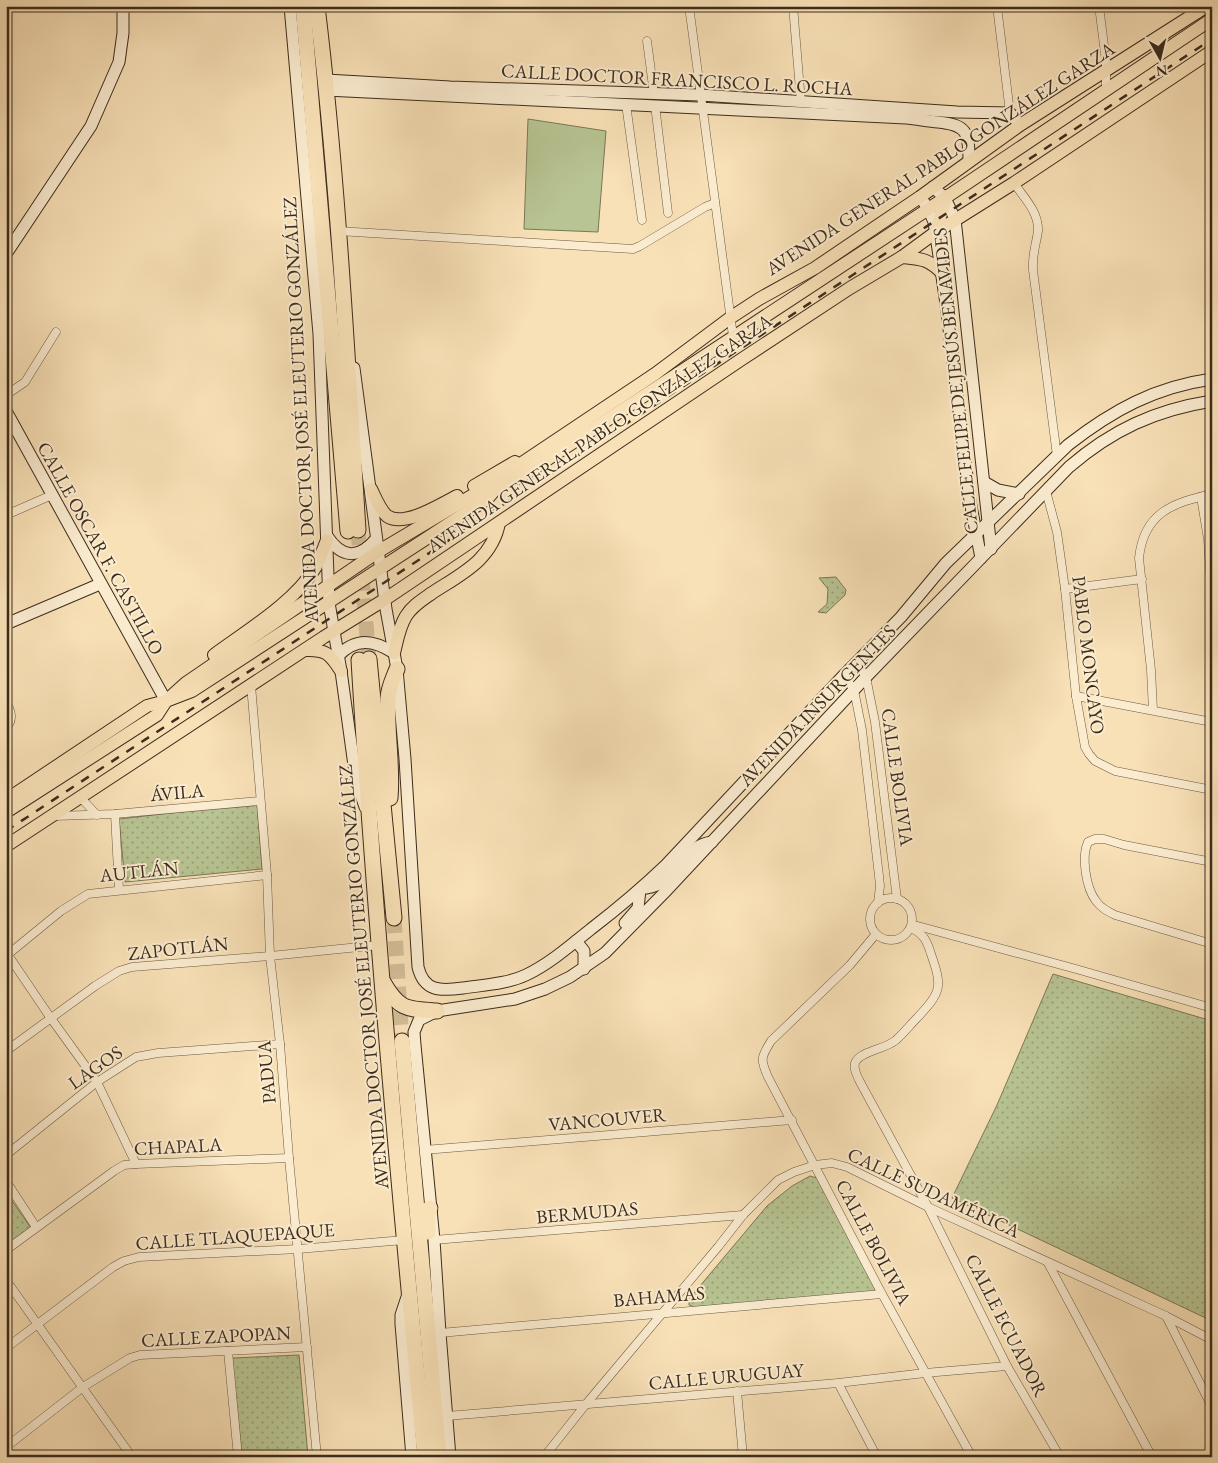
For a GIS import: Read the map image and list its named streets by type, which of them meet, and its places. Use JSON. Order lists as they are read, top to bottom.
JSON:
{
  "streets": {
    "highway": ["AVENIDA DOCTOR JOSÉ ELEUTERIO GONZÁLEZ"],
    "main road": [
      "CALLE DOCTOR FRANCISCO L. ROCHA",
      "AVENIDA GENERAL PABLO GONZÁLEZ GARZA",
      "CALLE FELIPE DE JESÚS BENAVIDES",
      "CALLE OSCAR F. CASTILLO",
      "AVENIDA INSURGENTES"
    ],
    "street": [
      "PABLO MONCAYO",
      "CALLE BOLIVIA",
      "ÁVILA",
      "AUTLÁN",
      "ZAPOTLÁN",
      "LAGOS",
      "PADUA",
      "VANCOUVER",
      "CHAPALA",
      "CALLE SUDAMÉRICA",
      "BERMUDAS",
      "CALLE TLAQUEPAQUE",
      "BAHAMAS",
      "CALLE ECUADOR",
      "CALLE ZAPOPAN",
      "CALLE URUGUAY"
    ]
  },
  "crossings": [
    ["CALLE DOCTOR FRANCISCO L. ROCHA", "AVENIDA DOCTOR JOSÉ ELEUTERIO GONZÁLEZ"],
    ["AVENIDA GENERAL PABLO GONZÁLEZ GARZA", "CALLE FELIPE DE JESÚS BENAVIDES"],
    ["AVENIDA GENERAL PABLO GONZÁLEZ GARZA", "AVENIDA DOCTOR JOSÉ ELEUTERIO GONZÁLEZ"],
    ["AVENIDA GENERAL PABLO GONZÁLEZ GARZA", "CALLE OSCAR F. CASTILLO"],
    ["AVENIDA GENERAL PABLO GONZÁLEZ GARZA", "ÁVILA"],
    ["AVENIDA GENERAL PABLO GONZÁLEZ GARZA", "PADUA"],
    ["CALLE FELIPE DE JESÚS BENAVIDES", "AVENIDA INSURGENTES"],
    ["AVENIDA DOCTOR JOSÉ ELEUTERIO GONZÁLEZ", "ZAPOTLÁN"],
    ["AVENIDA DOCTOR JOSÉ ELEUTERIO GONZÁLEZ", "CALLE TLAQUEPAQUE"],
    ["PABLO MONCAYO", "AVENIDA INSURGENTES"],
    ["AVENIDA INSURGENTES", "CALLE BOLIVIA"],
    ["CALLE BOLIVIA", "VANCOUVER"],
    ["CALLE BOLIVIA", "CALLE SUDAMÉRICA"],
    ["CALLE BOLIVIA", "BAHAMAS"],
    ["CALLE BOLIVIA", "CALLE ECUADOR"],
    ["CALLE BOLIVIA", "CALLE URUGUAY"],
    ["ÁVILA", "PADUA"],
    ["AUTLÁN", "PADUA"],
    ["ZAPOTLÁN", "PADUA"],
    ["LAGOS", "PADUA"],
    ["PADUA", "CHAPALA"],
    ["PADUA", "CALLE TLAQUEPAQUE"],
    ["PADUA", "CALLE ZAPOPAN"],
    ["CALLE SUDAMÉRICA", "BERMUDAS"],
    ["CALLE SUDAMÉRICA", "BAHAMAS"],
    ["CALLE SUDAMÉRICA", "CALLE ECUADOR"],
    ["CALLE SUDAMÉRICA", "CALLE URUGUAY"],
    ["CALLE ECUADOR", "CALLE URUGUAY"]
  ],
  "north": "bottom"
}
